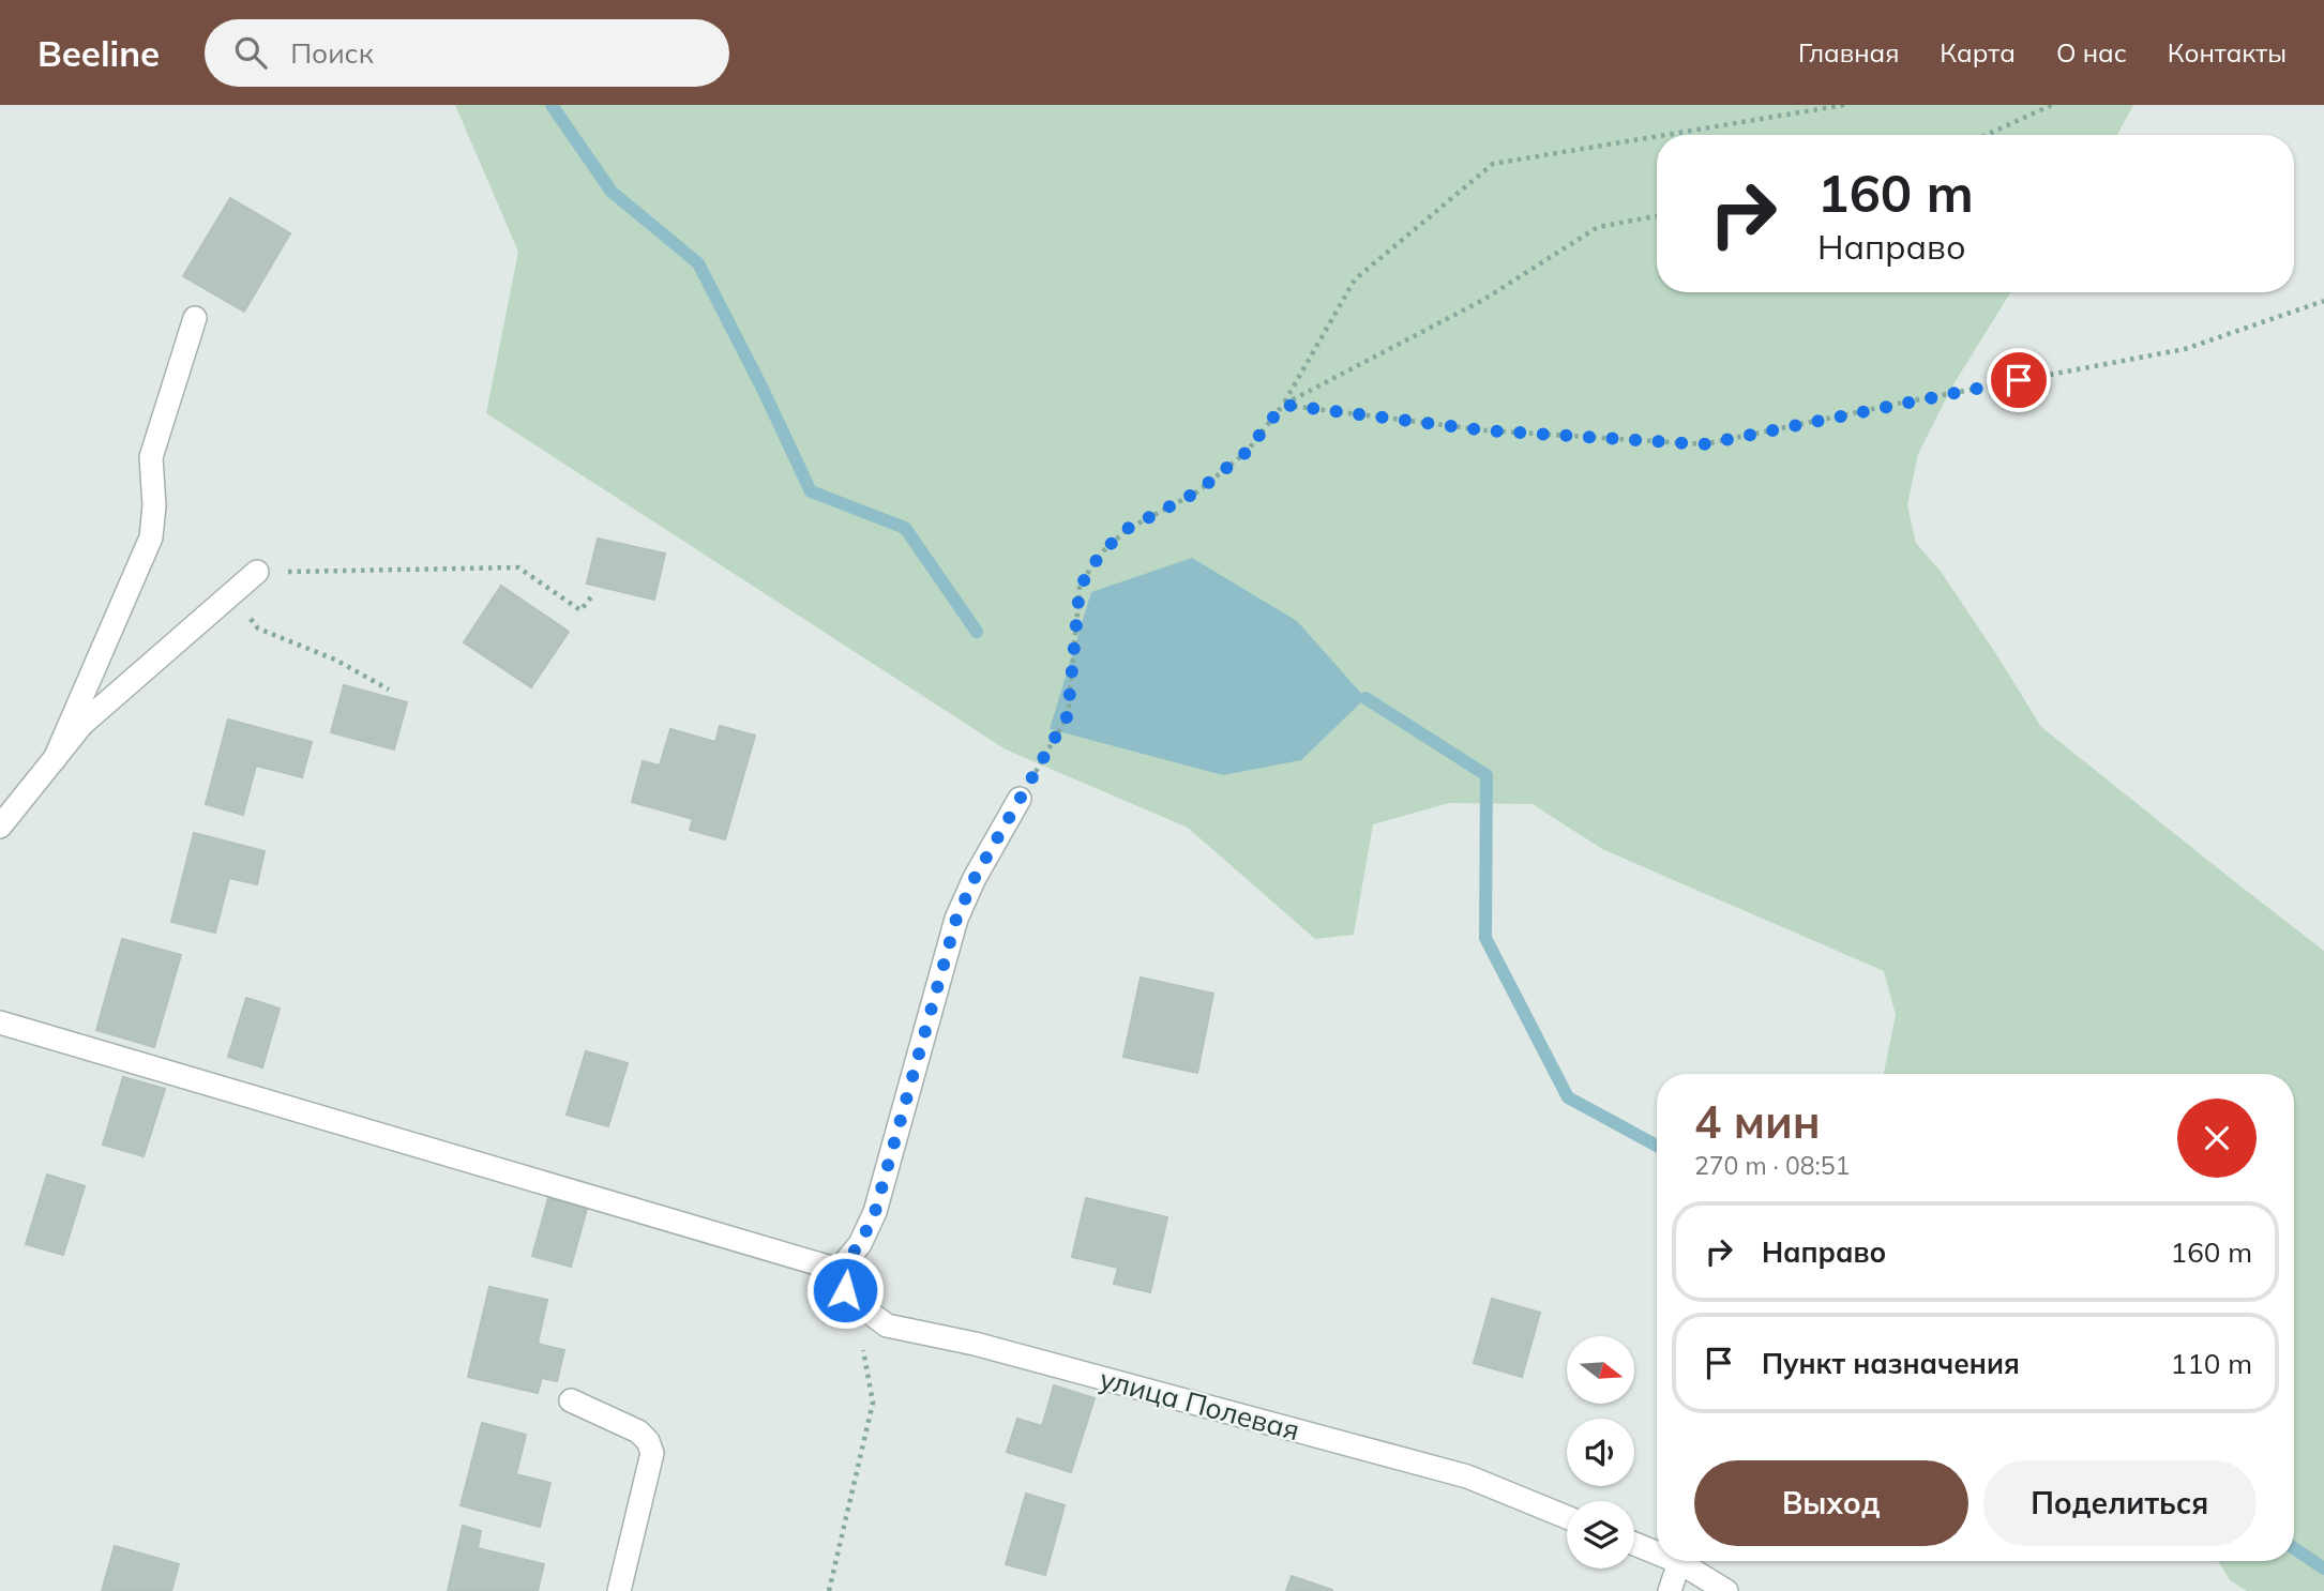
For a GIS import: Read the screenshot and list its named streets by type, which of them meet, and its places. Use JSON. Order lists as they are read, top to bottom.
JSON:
{
  "streets": {
    "street": ["улица Полевая"]
  },
  "north": "right",
  "page": {
    "header": "Beeline",
    "search": "Поиск",
    "nav": [
      "Главная",
      "Карта",
      "О нас",
      "Контакты"
    ],
    "turn": ["160 m", "Направо"],
    "heading": ["4 мин", "270 m · 08:51"],
    "list": [
      {
        "name": "Направо",
        "value": "160 m"
      },
      {
        "name": "Пункт назначения",
        "value": "110 m"
      }
    ],
    "buttons": ["Выход", "Поделиться"]
  }
}
